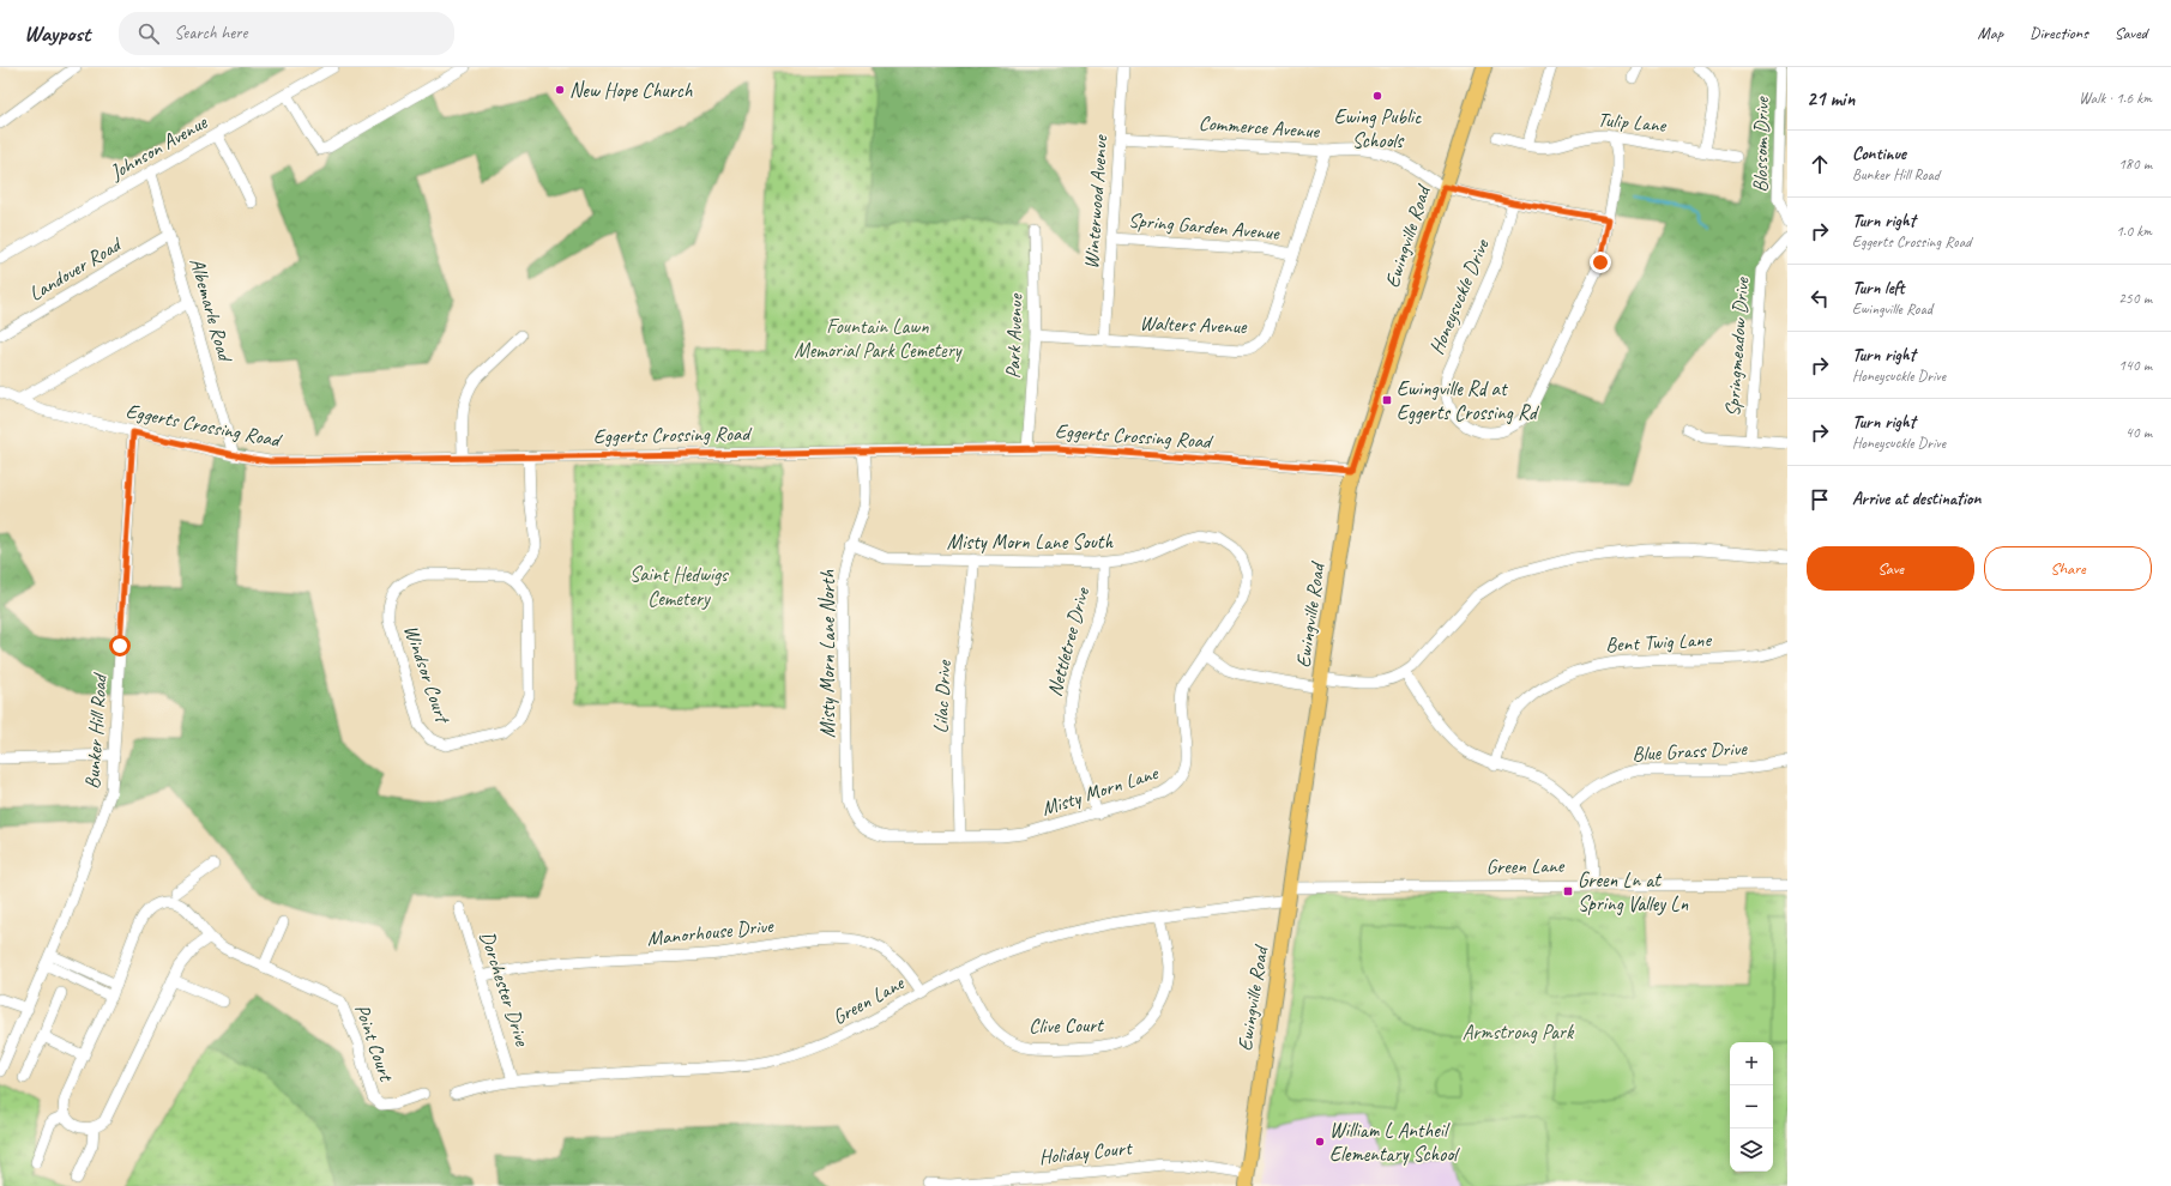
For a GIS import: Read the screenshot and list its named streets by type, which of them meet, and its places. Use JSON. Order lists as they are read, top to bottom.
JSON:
{
  "streets": {
    "main road": ["Ewingville Road"],
    "street": [
      "Tulip Lane",
      "Commerce Avenue",
      "Blossom Drive",
      "Johnson Avenue",
      "Winterwood Avenue",
      "Spring Garden Avenue",
      "Landover Road",
      "Honeysuckle Drive",
      "Albemarle Road",
      "Walters Avenue",
      "Park Avenue",
      "Springmeadow Drive",
      "Eggerts Crossing Road",
      "Misty Morn Lane South",
      "Nettletree Drive",
      "Bent Twig Lane",
      "Misty Morn Lane North",
      "Windsor Court",
      "Lilac Drive",
      "Bunker Hill Road",
      "Blue Grass Drive",
      "Misty Morn Lane",
      "Green Lane",
      "Manorhouse Drive",
      "Dorchester Drive",
      "Clive Court",
      "Point Court",
      "Holiday Court"
    ]
  },
  "crossings": [
    ["Tulip Lane", "Honeysuckle Drive"],
    ["Commerce Avenue", "Winterwood Avenue"],
    ["Commerce Avenue", "Ewingville Road"],
    ["Commerce Avenue", "Walters Avenue"],
    ["Johnson Avenue", "Albemarle Road"],
    ["Winterwood Avenue", "Spring Garden Avenue"],
    ["Winterwood Avenue", "Walters Avenue"],
    ["Spring Garden Avenue", "Walters Avenue"],
    ["Ewingville Road", "Eggerts Crossing Road"],
    ["Ewingville Road", "Green Lane"],
    ["Ewingville Road", "Holiday Court"],
    ["Landover Road", "Albemarle Road"],
    ["Albemarle Road", "Eggerts Crossing Road"],
    ["Walters Avenue", "Park Avenue"],
    ["Park Avenue", "Eggerts Crossing Road"],
    ["Eggerts Crossing Road", "Misty Morn Lane North"],
    ["Eggerts Crossing Road", "Bunker Hill Road"],
    ["Misty Morn Lane South", "Nettletree Drive"],
    ["Misty Morn Lane South", "Misty Morn Lane North"],
    ["Misty Morn Lane South", "Lilac Drive"],
    ["Misty Morn Lane South", "Misty Morn Lane"],
    ["Nettletree Drive", "Misty Morn Lane"],
    ["Misty Morn Lane North", "Misty Morn Lane"],
    ["Lilac Drive", "Misty Morn Lane"],
    ["Green Lane", "Manorhouse Drive"],
    ["Green Lane", "Dorchester Drive"],
    ["Green Lane", "Clive Court"],
    ["Manorhouse Drive", "Dorchester Drive"]
  ],
  "parks": ["Fountain Lawn Memorial Park Cemetery", "Saint Hedwigs Cemetery", "Armstrong Park"],
  "places": {
    "other": ["New Hope Church", "Ewing Public Schools", "William L Antheil Elementary School"],
    "transit": ["Ewingville Rd at Eggerts Crossing Rd", "Green Ln at Spring Valley Ln"]
  },
  "page": {
    "header": "Waypost",
    "search": "Search here",
    "nav": ["Map", "Directions", "Saved"],
    "heading": ["21 min", "Walk · 1.6 km"],
    "list": [
      ["Continue", "Bunker Hill Road", "180 m"],
      ["Turn right", "Eggerts Crossing Road", "1.0 km"],
      ["Turn left", "Ewingville Road", "250 m"],
      ["Turn right", "Honeysuckle Drive", "140 m"],
      ["Turn right", "Honeysuckle Drive", "40 m"],
      "Arrive at destination"
    ],
    "buttons": ["Save", "Share"],
    "map_buttons": ["+", "−"]
  }
}
